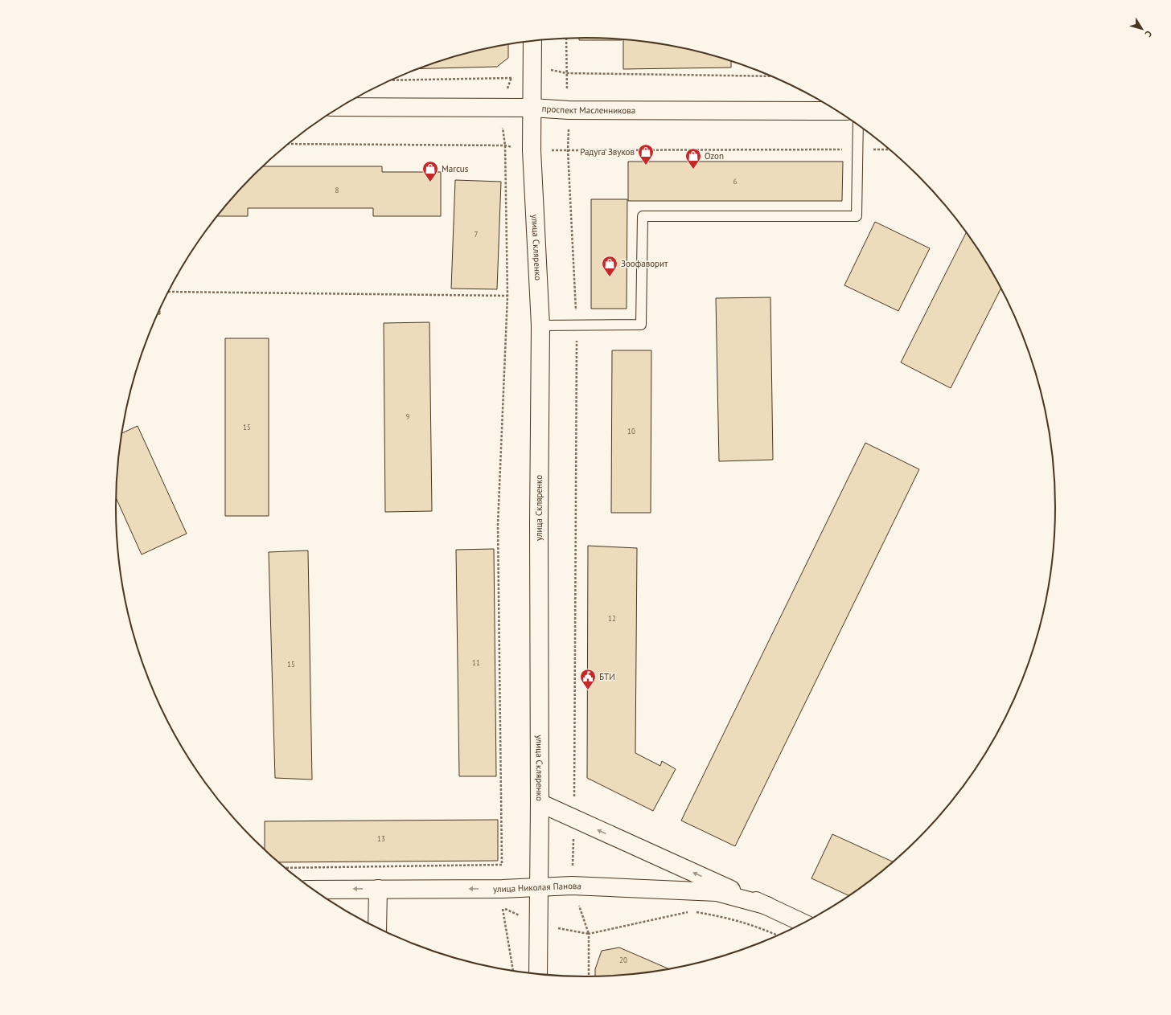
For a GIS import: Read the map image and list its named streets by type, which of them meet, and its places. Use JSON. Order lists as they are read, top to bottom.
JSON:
{
  "streets": {
    "street": ["проспект Масленникова", "улица Скляренко", "улица Николая Панова"]
  },
  "crossings": [
    ["проспект Масленникова", "улица Скляренко"],
    ["улица Скляренко", "улица Николая Панова"]
  ],
  "places": {
    "shop": [
      "Радуга Звуков",
      "Ozon",
      "Marcus",
      "Зоофаворит"
    ],
    "public building": ["БТИ"]
  },
  "house_numbers": [
    "6",
    "8",
    "7",
    "9",
    "15",
    "10",
    "12",
    "11",
    "15",
    "13",
    "20"
  ],
  "north": "bottom right"
}
